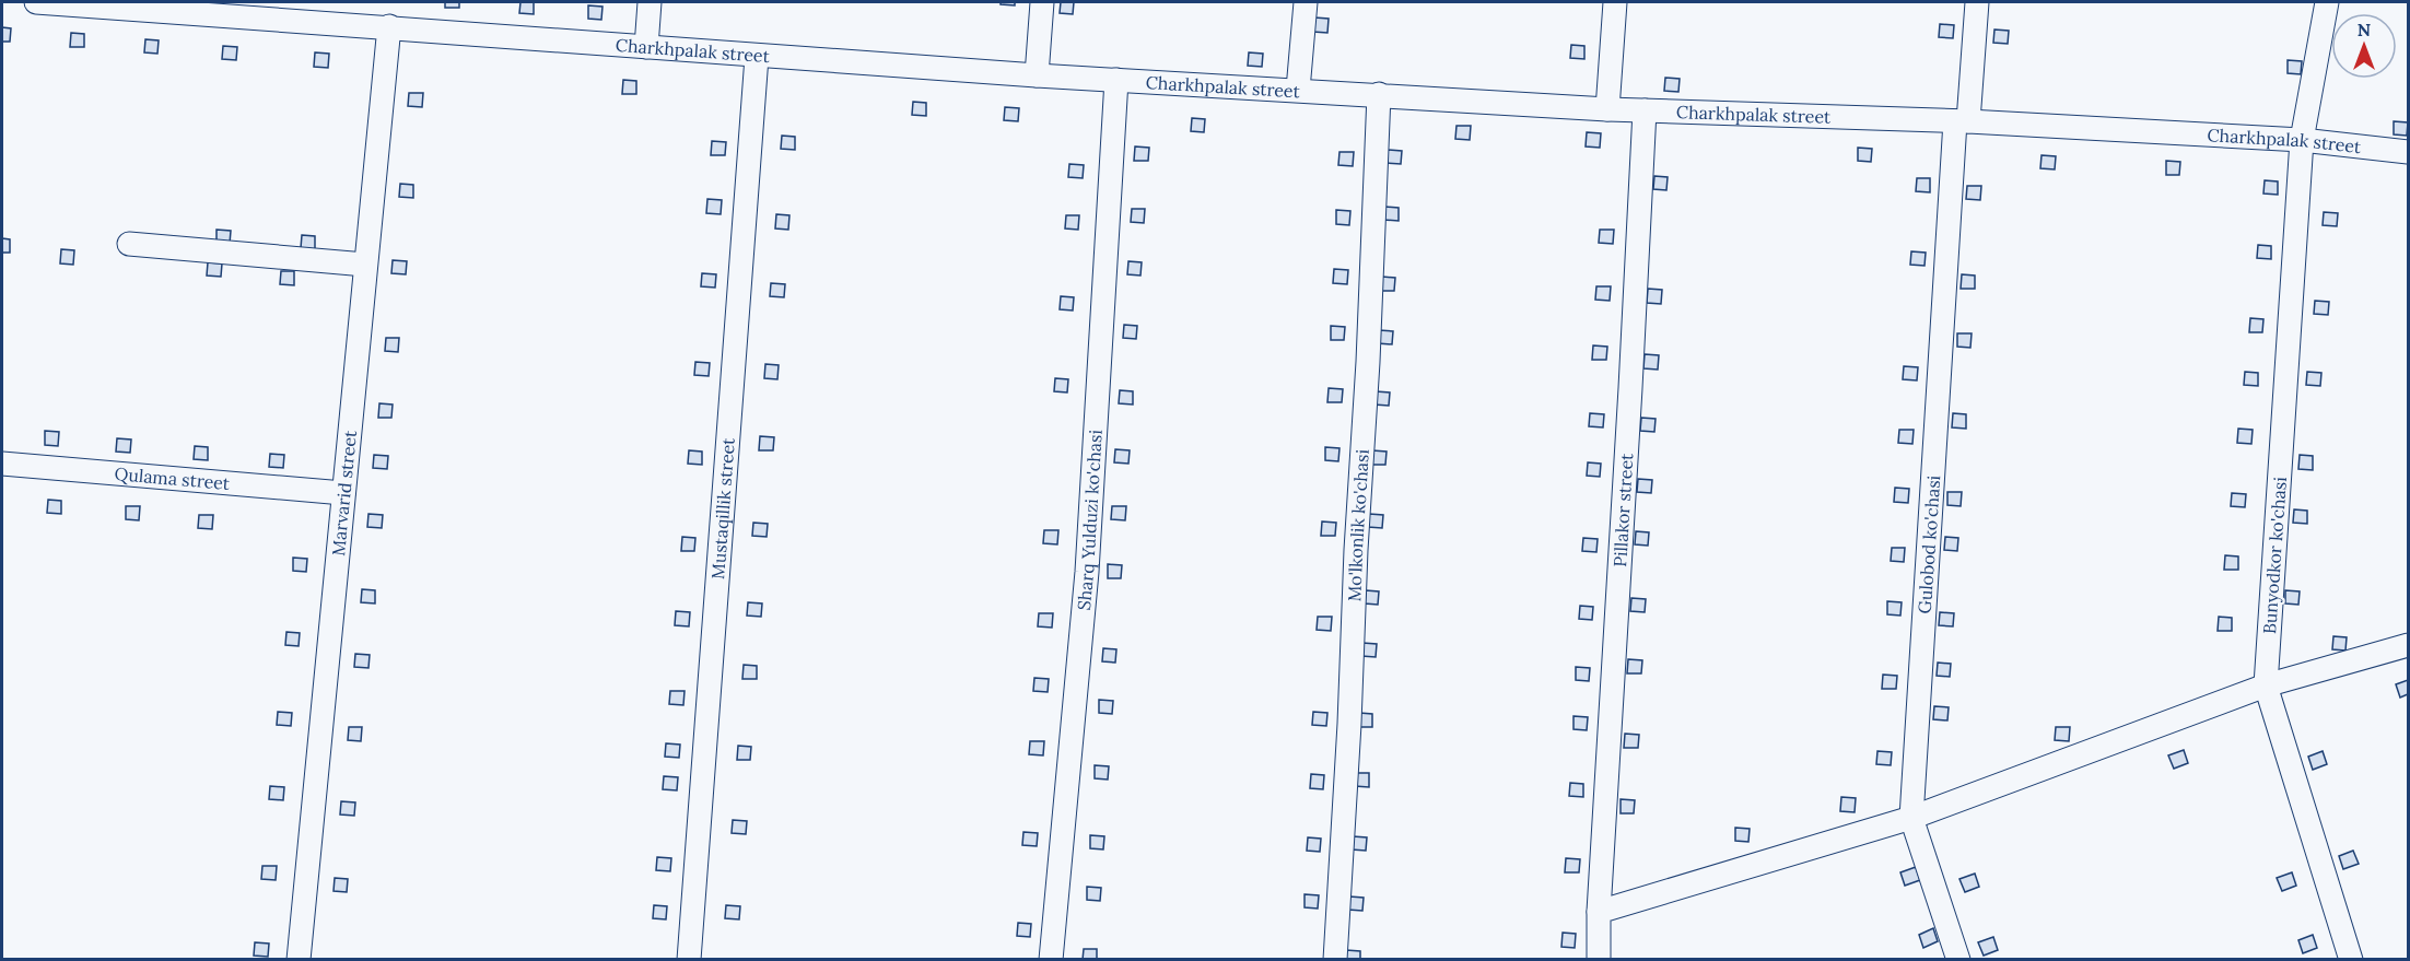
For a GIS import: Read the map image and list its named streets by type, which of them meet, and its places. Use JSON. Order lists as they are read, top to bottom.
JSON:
{
  "streets": {
    "street": [
      "Charkhpalak street",
      "Qulama street",
      "Marvarid street",
      "Mustaqillik street",
      "Pillakor street",
      "Sharq Yulduzi ko'chasi",
      "Mo'lkonlik ko'chasi",
      "Gulobod ko'chasi",
      "Bunyodkor ko'chasi"
    ]
  },
  "crossings": [
    ["Charkhpalak street", "Marvarid street"],
    ["Charkhpalak street", "Mustaqillik street"],
    ["Charkhpalak street", "Pillakor street"],
    ["Charkhpalak street", "Sharq Yulduzi ko'chasi"],
    ["Charkhpalak street", "Mo'lkonlik ko'chasi"],
    ["Charkhpalak street", "Gulobod ko'chasi"],
    ["Charkhpalak street", "Bunyodkor ko'chasi"],
    ["Qulama street", "Marvarid street"]
  ],
  "north": "top"
}
